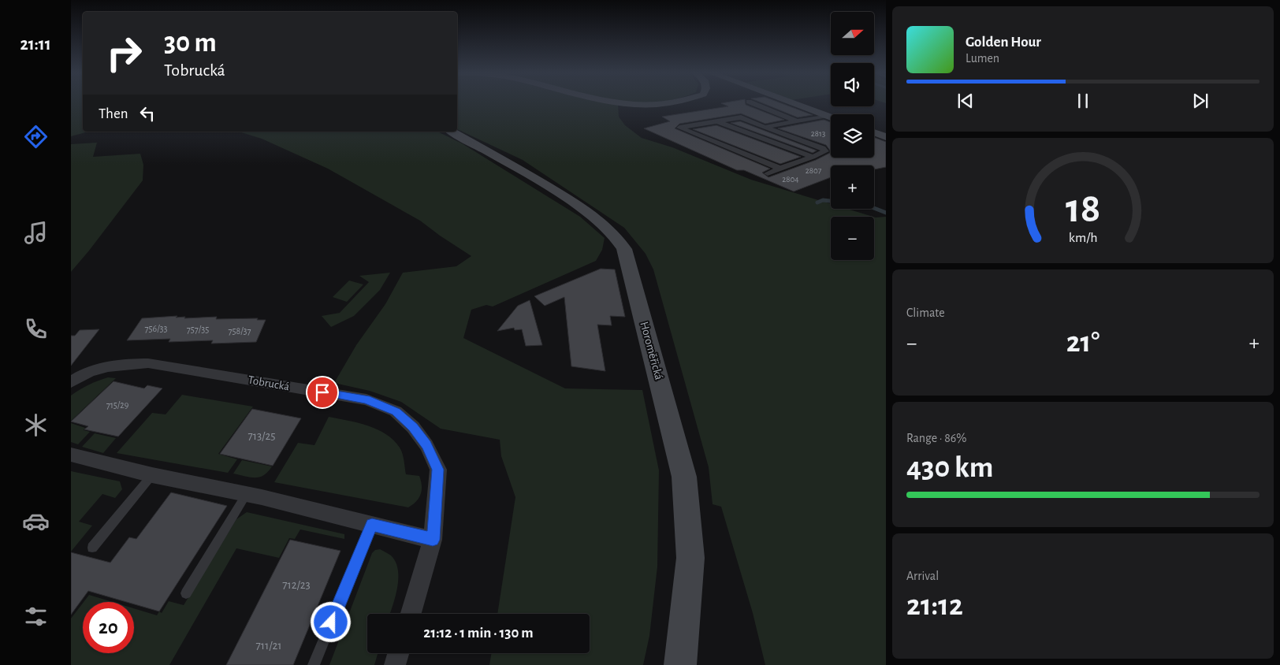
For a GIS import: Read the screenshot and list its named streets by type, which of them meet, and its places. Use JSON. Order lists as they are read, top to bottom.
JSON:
{
  "streets": {
    "main road": ["Horoměřická"],
    "street": ["Tobrucká"]
  },
  "house_numbers": [
    "2813",
    "2807",
    "2804",
    "756/33",
    "757/35",
    "758/37",
    "715/29",
    "713/25",
    "712/23",
    "711/21"
  ],
  "north": "right",
  "page": {
    "tabs": "21:11",
    "map_buttons": ["+", "−"],
    "turn": ["30 m", "Tobrucká"],
    "song": ["Golden Hour", "Lumen"],
    "then": "Then",
    "tile": [
      "Climate",
      ["Range · 86%", "430 km"],
      ["Arrival", "21:12"]
    ],
    "heat": ["−", "21°", "+"],
    "limit": "20",
    "trip": "21:12 · 1 min · 130 m",
    "gauge": ["18", "km/h"]
  }
}
